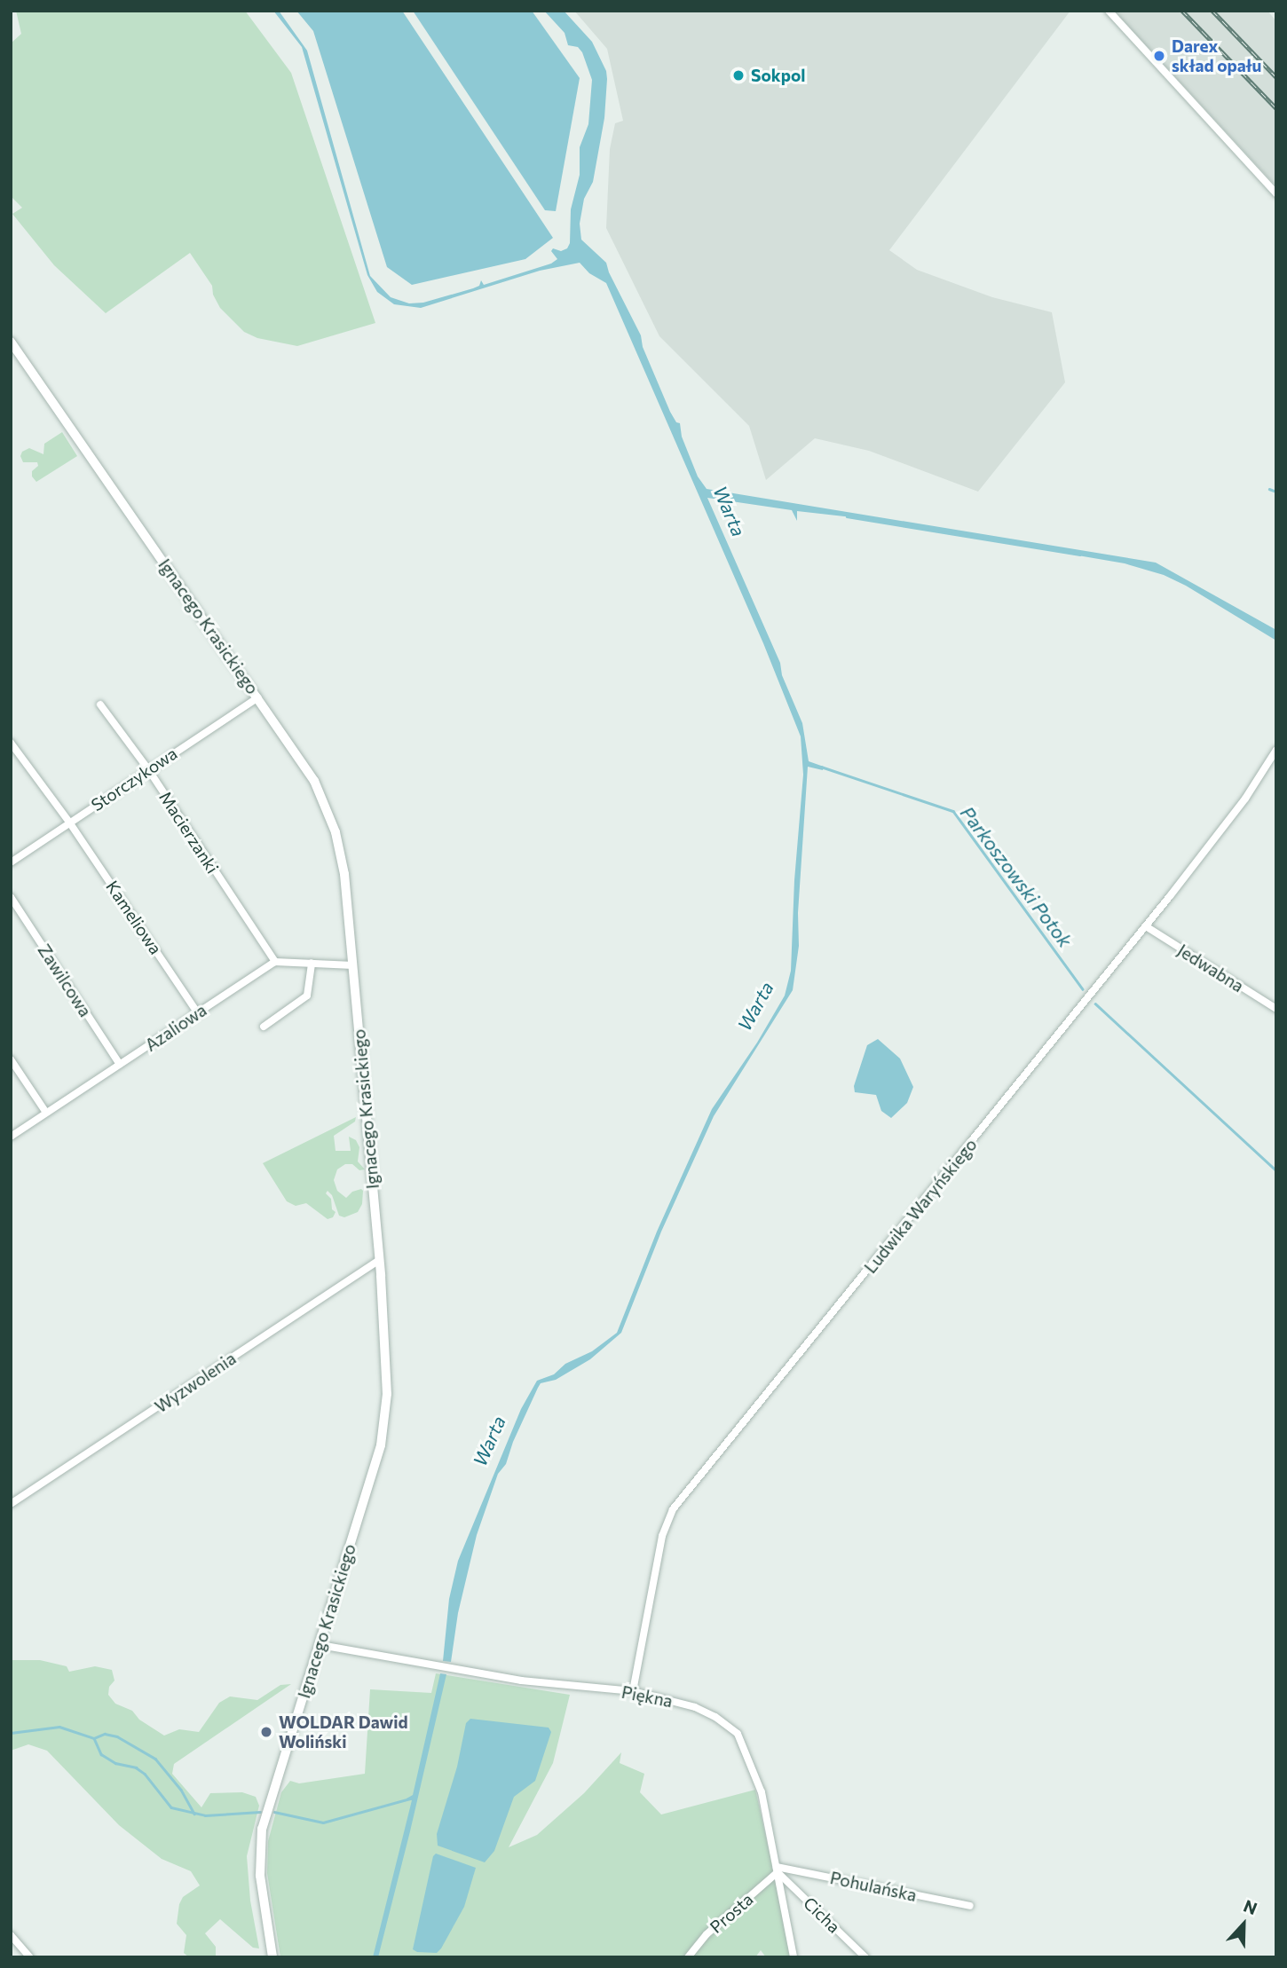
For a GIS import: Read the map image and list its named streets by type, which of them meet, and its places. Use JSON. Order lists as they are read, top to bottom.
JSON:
{
  "streets": {
    "street": [
      "Ignacego Krasickiego",
      "Storczykowa",
      "Macierzanki",
      "Kameliowa",
      "Jedwabna",
      "Zawilcowa",
      "Azaliowa",
      "Ludwika Waryńskiego",
      "Wyzwolenia",
      "Piękna",
      "Pohulańska",
      "Prosta",
      "Cicha"
    ]
  },
  "crossings": [
    ["Ignacego Krasickiego", "Storczykowa"],
    ["Ignacego Krasickiego", "Wyzwolenia"],
    ["Ignacego Krasickiego", "Piękna"],
    ["Storczykowa", "Macierzanki"],
    ["Storczykowa", "Kameliowa"],
    ["Macierzanki", "Azaliowa"],
    ["Kameliowa", "Azaliowa"],
    ["Jedwabna", "Ludwika Waryńskiego"],
    ["Zawilcowa", "Azaliowa"],
    ["Ludwika Waryńskiego", "Piękna"],
    ["Piękna", "Pohulańska"],
    ["Piękna", "Prosta"],
    ["Piękna", "Cicha"],
    ["Pohulańska", "Prosta"],
    ["Pohulańska", "Cicha"],
    ["Prosta", "Cicha"]
  ],
  "water": ["Warta", "Parkoszowski Potok"],
  "places": ["Darex skład opału", "Sokpol", "WOLDAR Dawid Woliński"],
  "north": "top"
}
